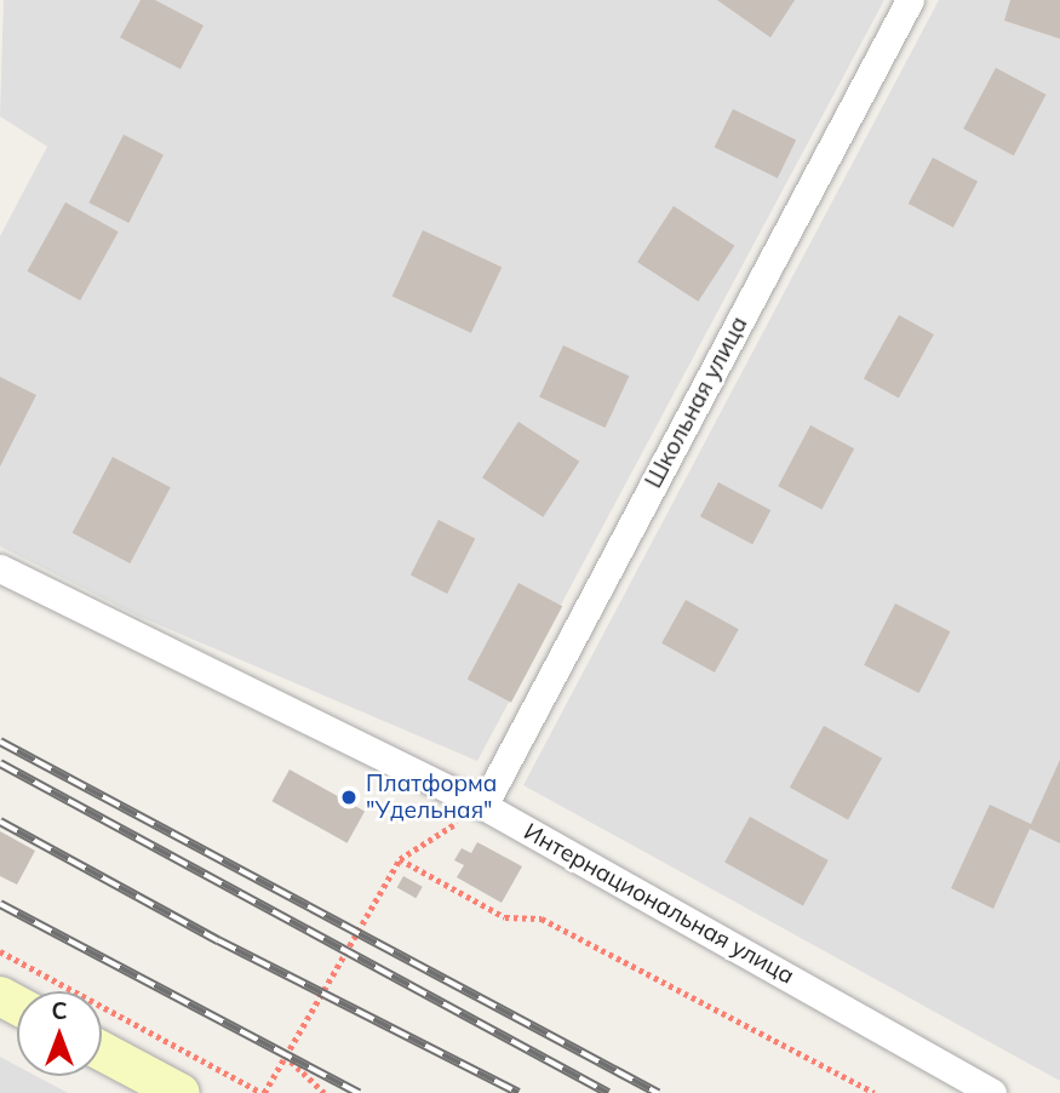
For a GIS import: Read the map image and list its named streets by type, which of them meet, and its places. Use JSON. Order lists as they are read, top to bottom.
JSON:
{
  "streets": {
    "street": ["Школьная улица", "Интернациональная улица"]
  },
  "crossings": [
    ["Школьная улица", "Интернациональная улица"]
  ],
  "places": ["Платформа \"Удельная\""],
  "north": "top"
}
